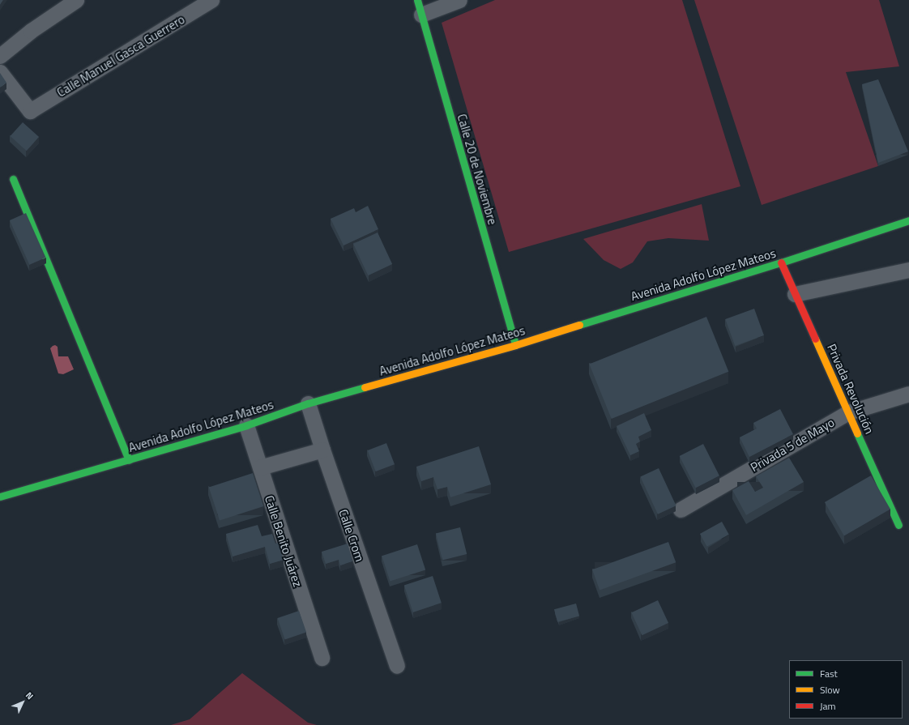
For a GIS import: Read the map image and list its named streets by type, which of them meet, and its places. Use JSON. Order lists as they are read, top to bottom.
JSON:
{
  "streets": {
    "main road": ["Calle 20 de Noviembre", "Avenida Adolfo López Mateos", "Privada Revolución"],
    "street": [
      "Calle Manuel Gasca Guerrero",
      "Privada 5 de Mayo",
      "Calle Crom",
      "Calle Benito Juárez"
    ]
  },
  "crossings": [
    ["Calle 20 de Noviembre", "Avenida Adolfo López Mateos"],
    ["Avenida Adolfo López Mateos", "Privada Revolución"],
    ["Avenida Adolfo López Mateos", "Calle Crom"],
    ["Avenida Adolfo López Mateos", "Calle Benito Juárez"],
    ["Privada Revolución", "Privada 5 de Mayo"]
  ],
  "legend": ["Fast", "Slow", "Jam"],
  "north": "top right"
}
